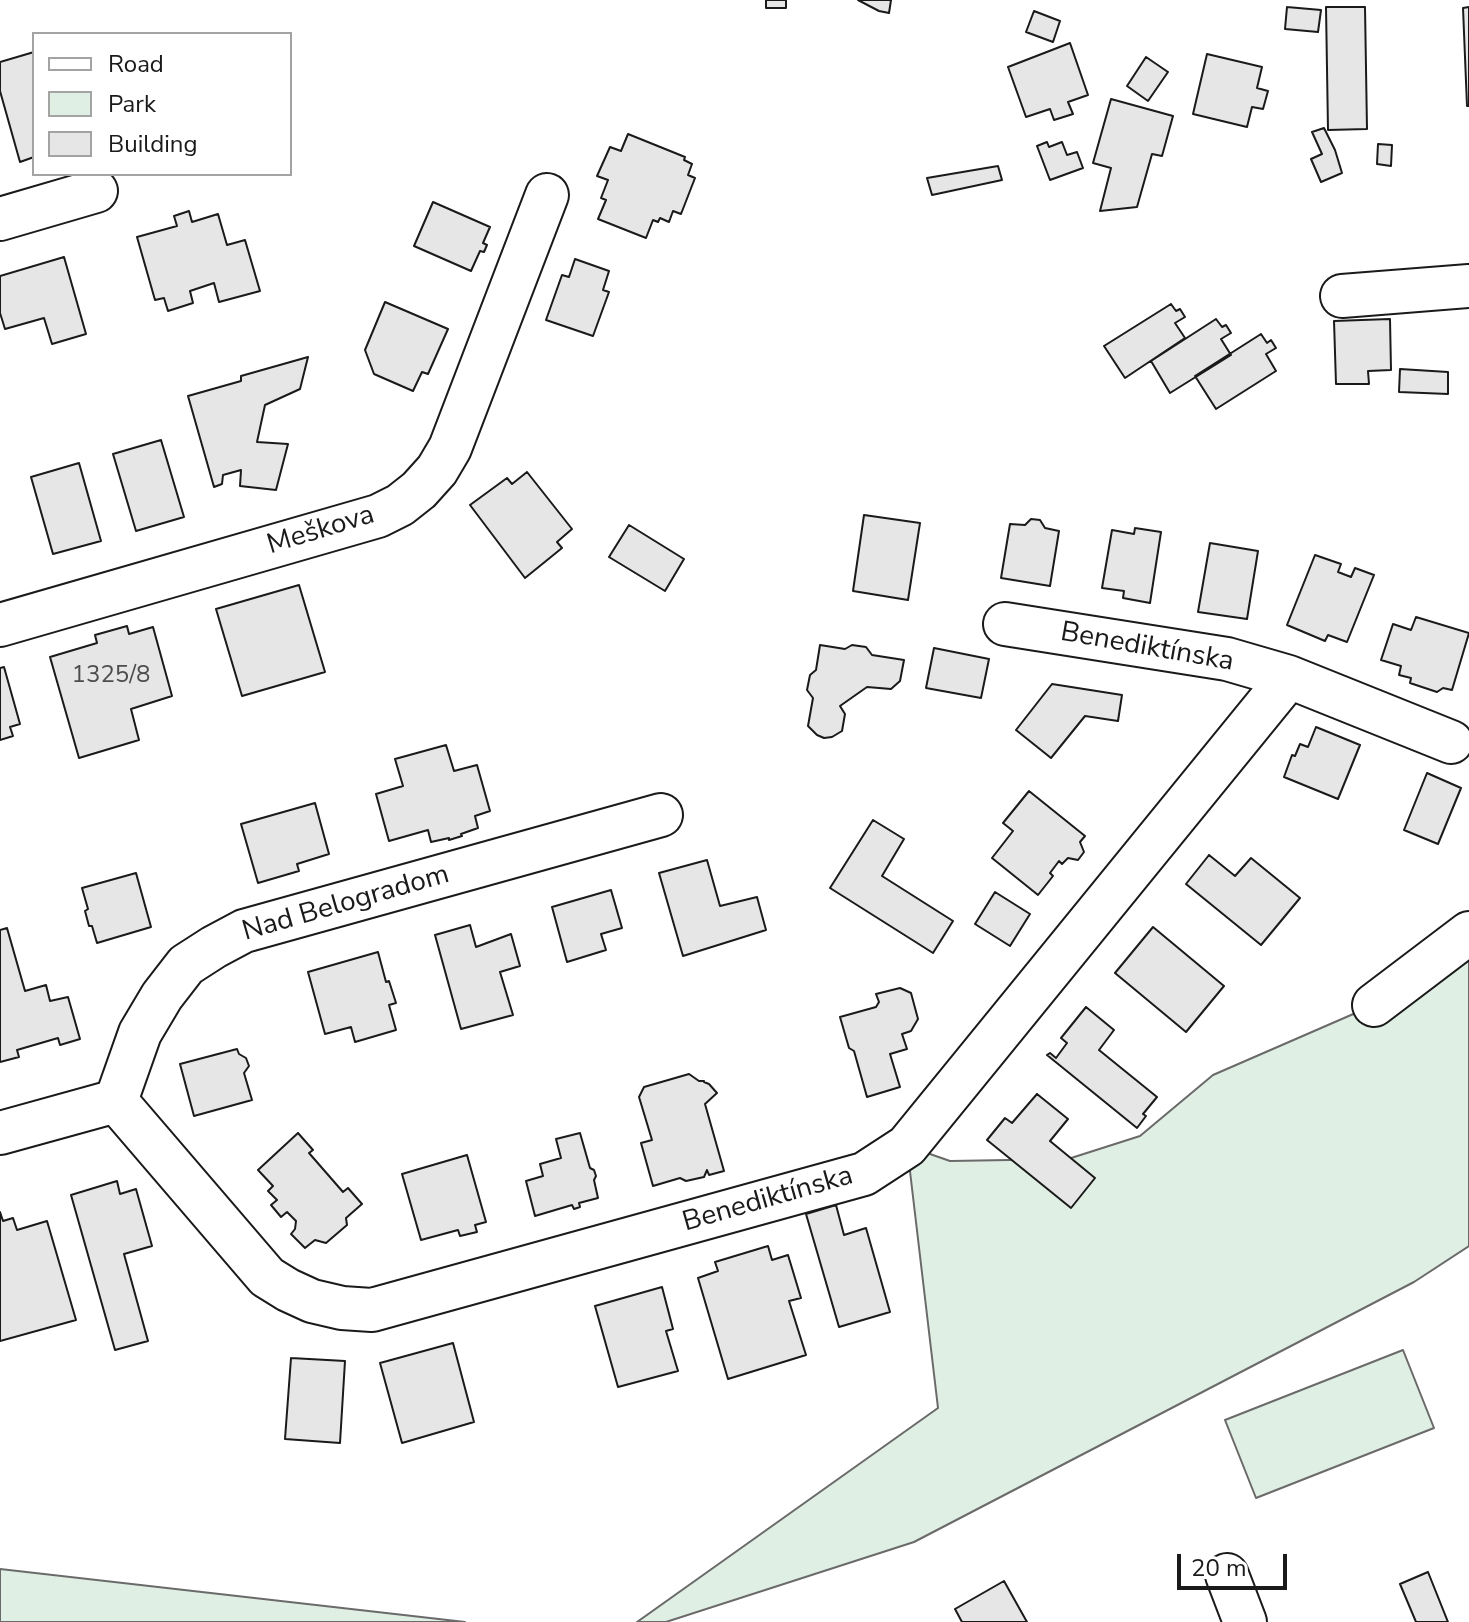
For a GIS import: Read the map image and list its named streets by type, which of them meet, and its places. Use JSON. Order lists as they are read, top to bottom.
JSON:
{
  "streets": {
    "street": ["Meškova", "Benediktínska", "Nad Belogradom"]
  },
  "crossings": [
    ["Benediktínska", "Nad Belogradom"]
  ],
  "house_numbers": ["1325/8"],
  "legend": ["Road", "Park", "Building"],
  "scale_bar": "20 m"
}
